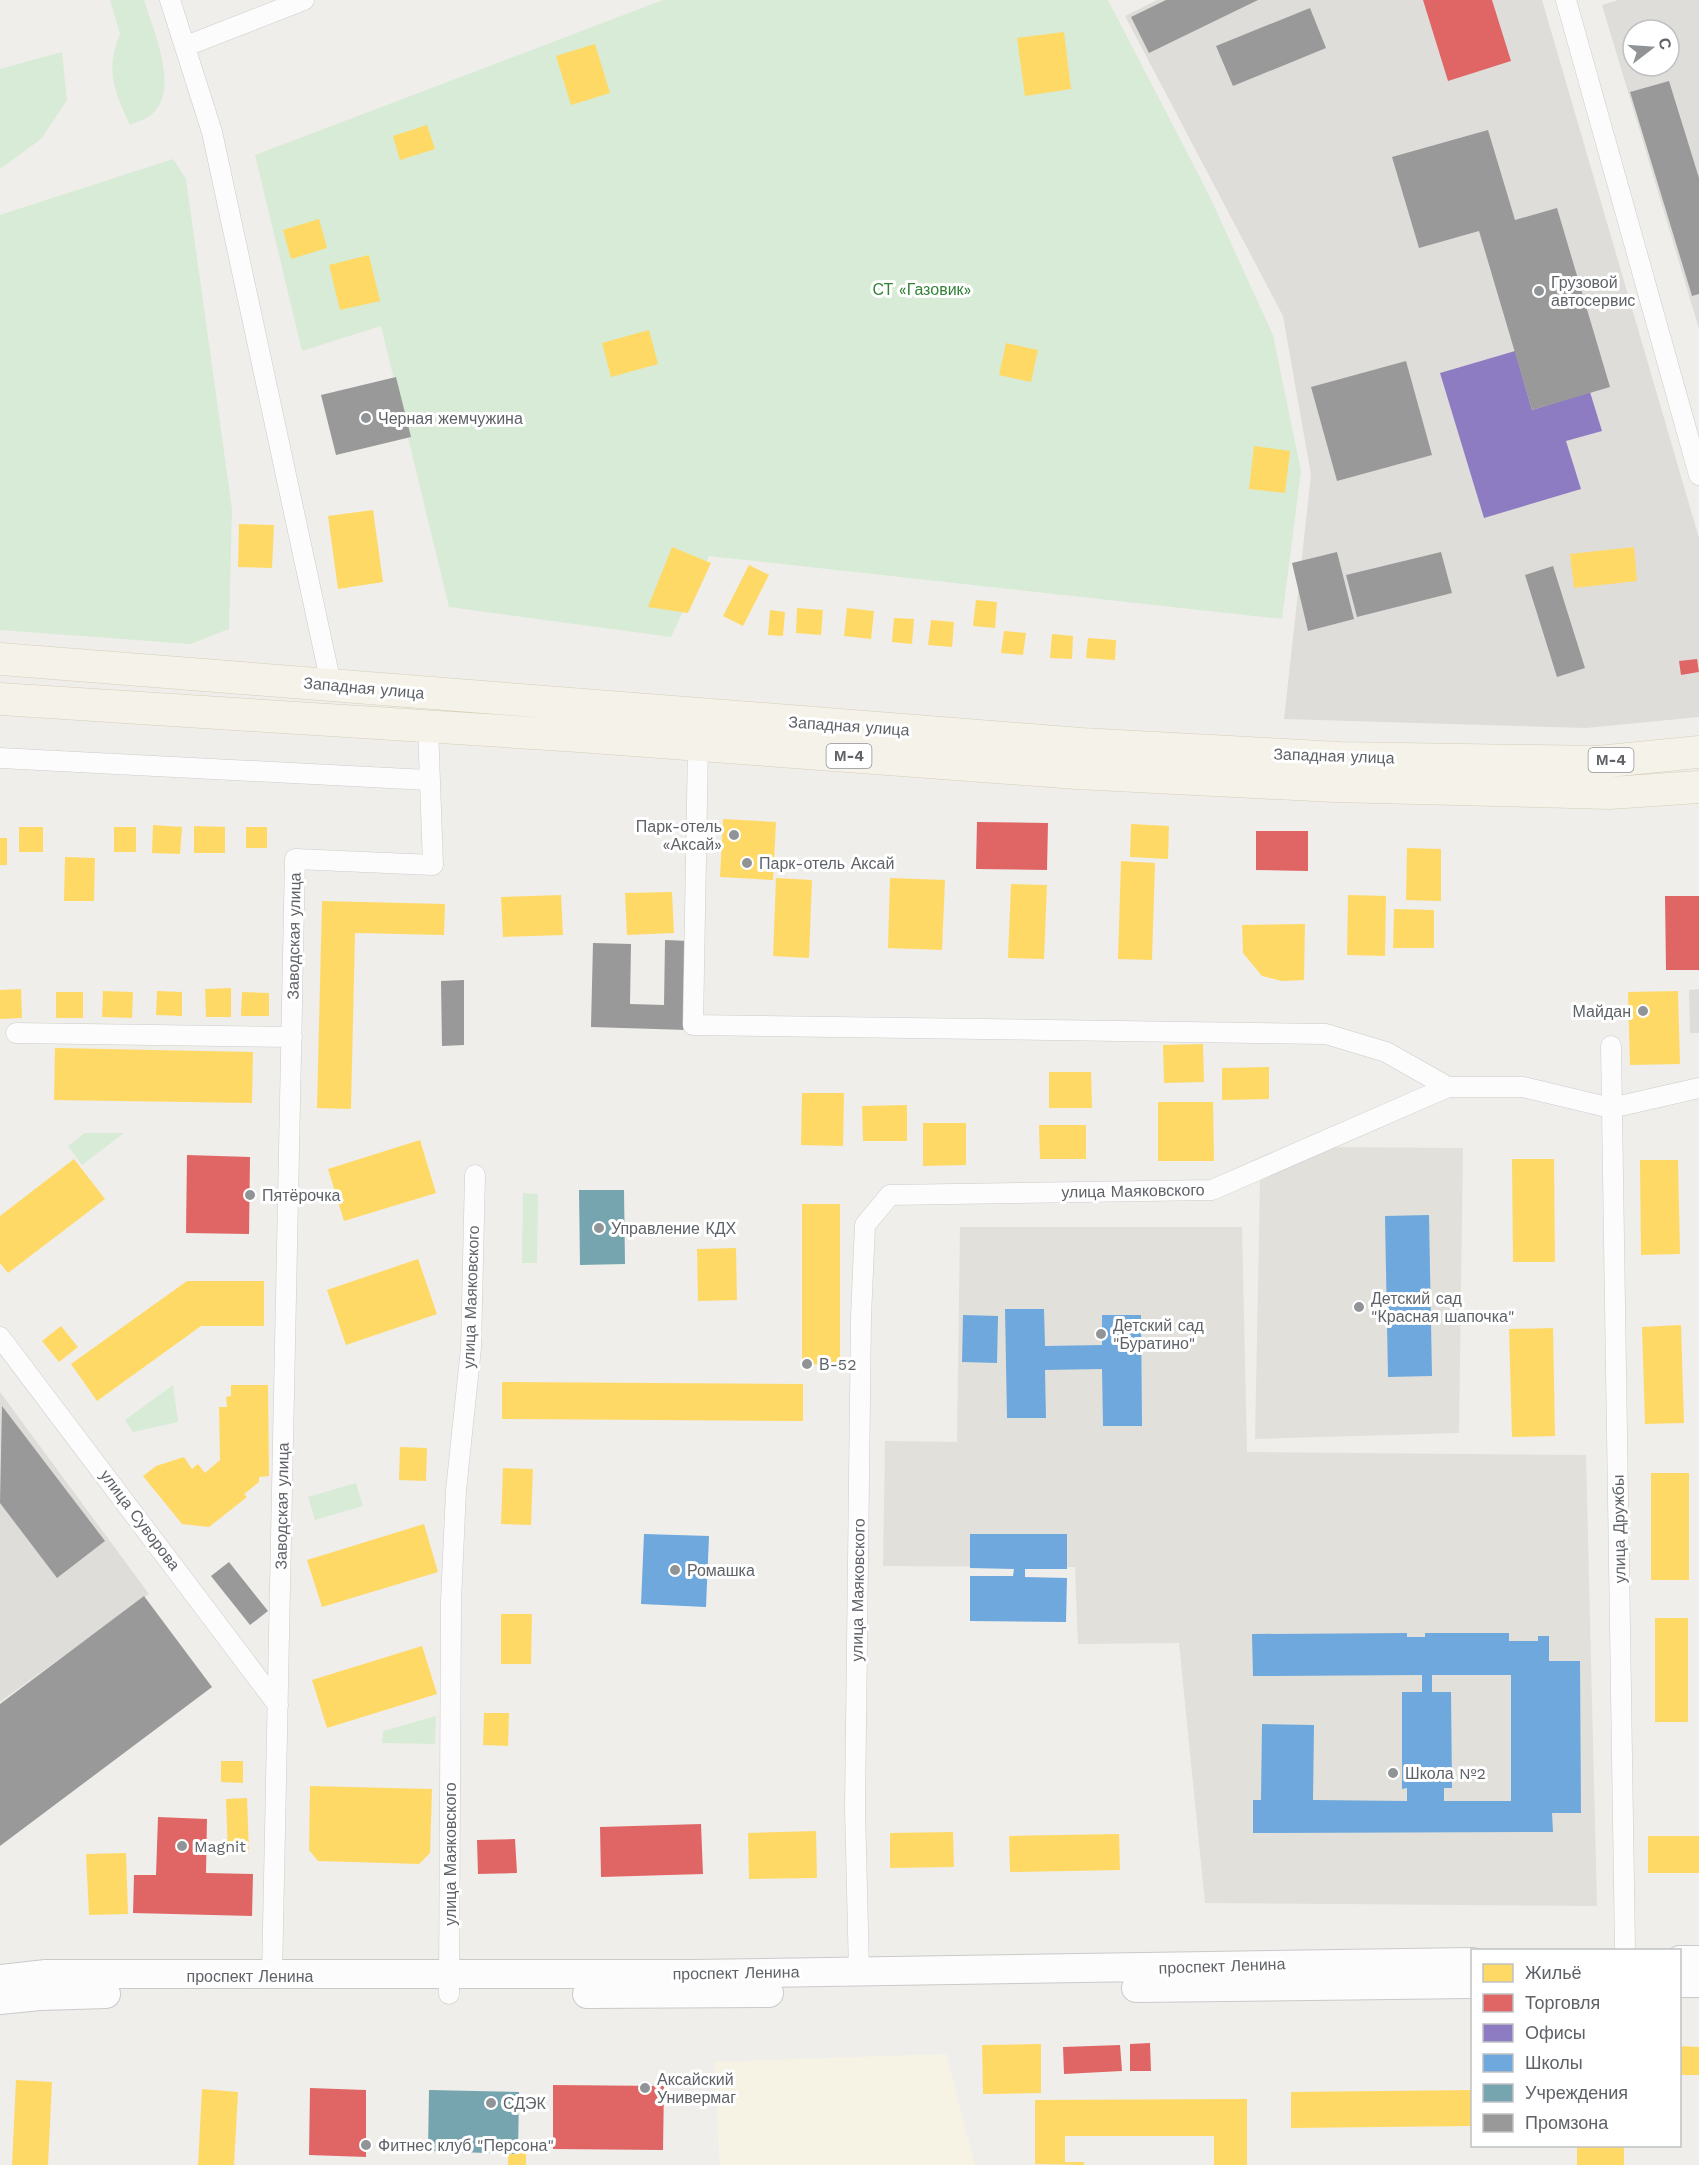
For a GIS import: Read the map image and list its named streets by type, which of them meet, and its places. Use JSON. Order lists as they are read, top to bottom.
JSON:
{
  "streets": {
    "main road": ["Западная улица", "М-4", "проспект Ленина"],
    "street": [
      "Заводская улица",
      "улица Маяковского",
      "улица Суворова",
      "улица Дружбы"
    ]
  },
  "crossings": [
    ["Западная улица", "Заводская улица"],
    ["Заводская улица", "улица Суворова"],
    ["Заводская улица", "проспект Ленина"],
    ["улица Маяковского", "проспект Ленина"]
  ],
  "parks": ["СТ «Газовик»"],
  "places": [
    "Грузовой автосервис",
    "Черная жемчужина",
    "Парк-отель «Аксай»",
    "Парк-отель Аксай",
    "Майдан",
    "Пятёрочка",
    "Управление КДХ",
    "Детский сад \"Красная шапочка\"",
    "Детский сад \"Буратино\"",
    "В-52",
    "Ромашка",
    "Школа №2",
    "Magnit",
    "Аксайский Универмаг",
    "СДЭК",
    "Фитнес клуб \"Персона\""
  ],
  "legend": [
    "Жильё",
    "Торговля",
    "Офисы",
    "Школы",
    "Учреждения",
    "Промзона"
  ],
  "north": "right"
}
